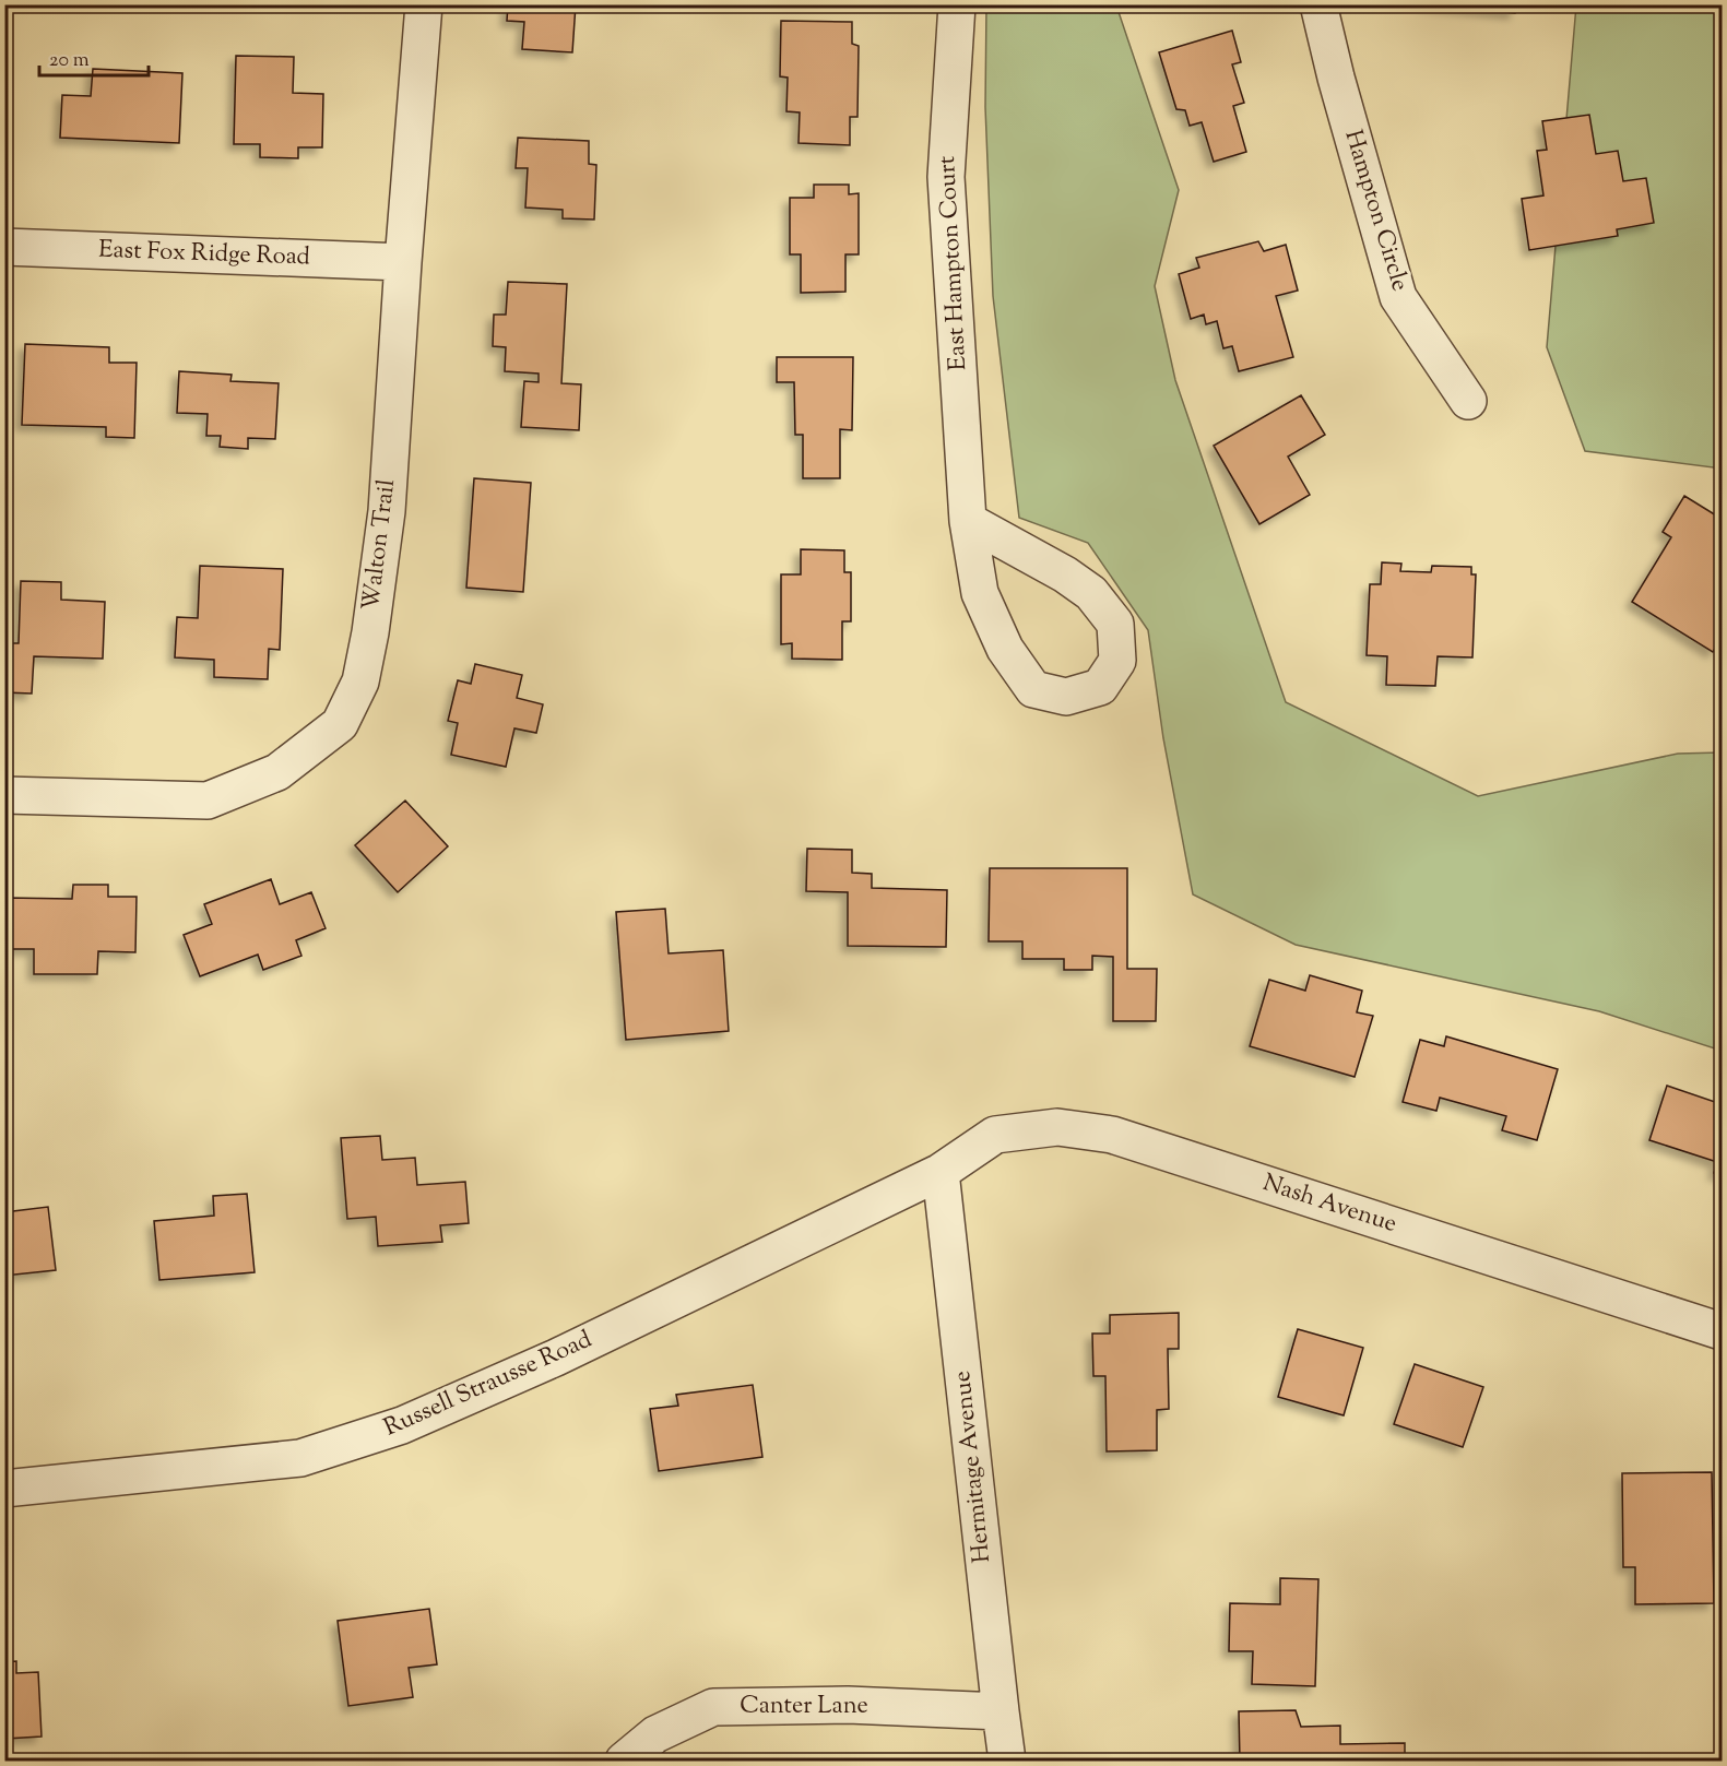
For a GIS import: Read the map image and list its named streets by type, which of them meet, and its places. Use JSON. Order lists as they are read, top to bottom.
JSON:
{
  "streets": {
    "street": [
      "Hampton Circle",
      "East Fox Ridge Road",
      "East Hampton Court",
      "Walton Trail",
      "Nash Avenue",
      "Russell Strausse Road",
      "Hermitage Avenue",
      "Canter Lane"
    ]
  },
  "crossings": [
    ["East Fox Ridge Road", "Walton Trail"],
    ["Nash Avenue", "Russell Strausse Road"],
    ["Nash Avenue", "Hermitage Avenue"],
    ["Russell Strausse Road", "Hermitage Avenue"],
    ["Hermitage Avenue", "Canter Lane"]
  ],
  "scale_bar": "20 m"
}
